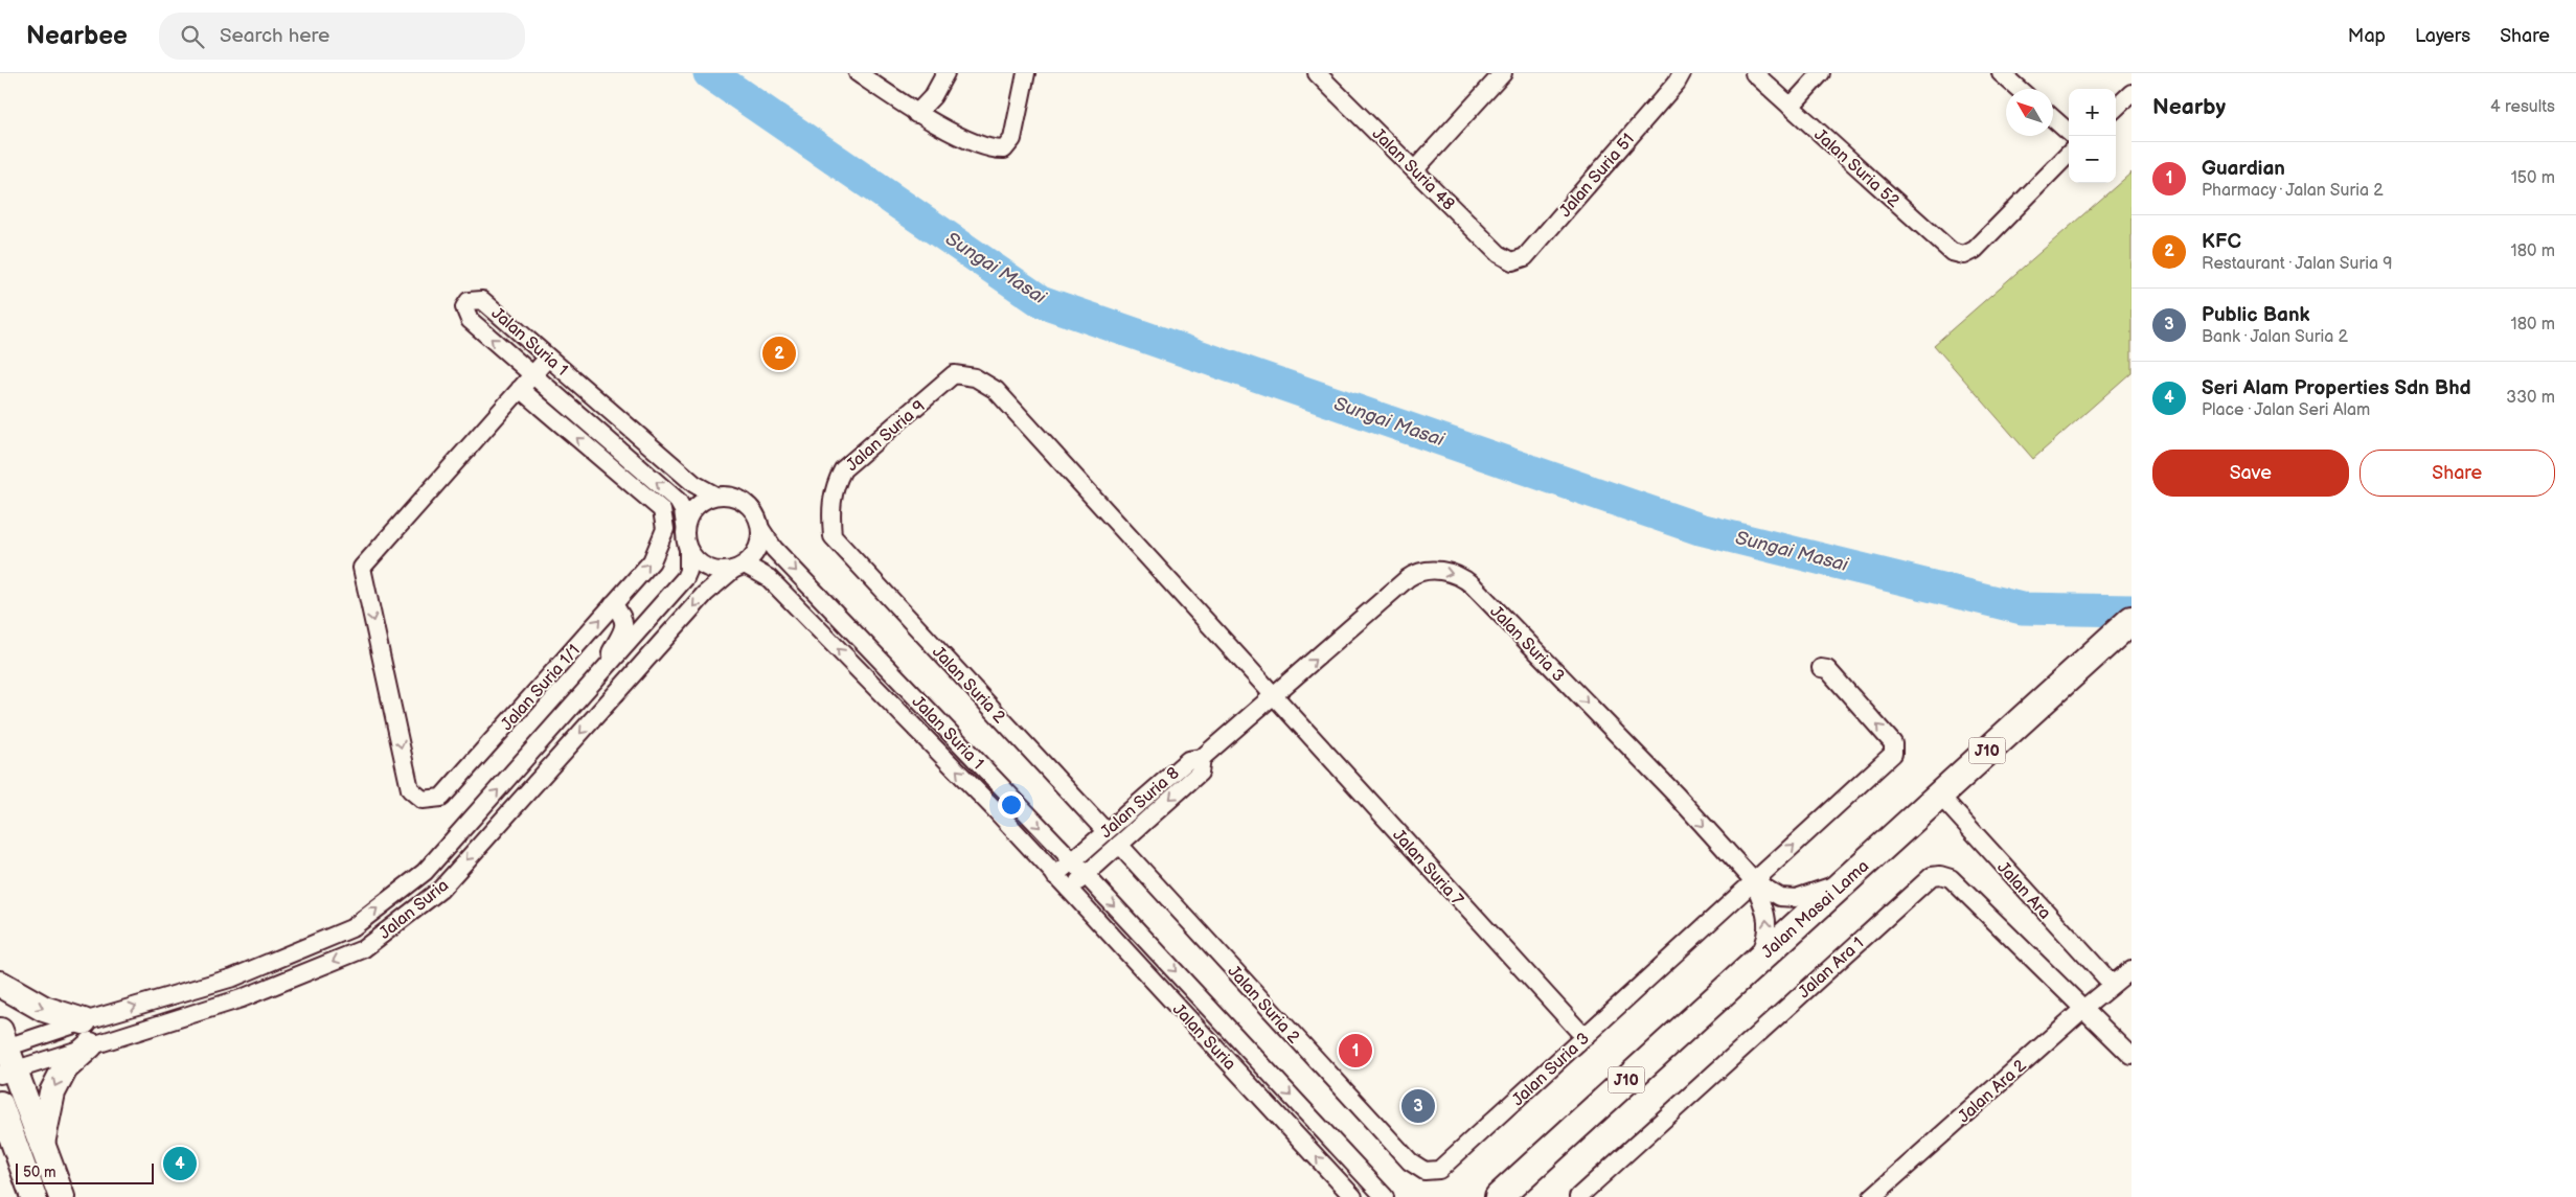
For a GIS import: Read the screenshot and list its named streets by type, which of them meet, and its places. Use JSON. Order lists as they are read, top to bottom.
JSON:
{
  "streets": {
    "main road": ["J10", "Jalan Masai Lama"],
    "street": [
      "Jalan Suria 52",
      "Jalan Suria 48",
      "Jalan Suria 51",
      "Jalan Suria 1",
      "Jalan Suria 9",
      "Jalan Suria 3",
      "Jalan Suria 2",
      "Jalan Suria 1/1",
      "Jalan Suria 8",
      "Jalan Suria 7",
      "Jalan Ara",
      "Jalan Suria",
      "Jalan Ara 1",
      "Jalan Ara 2"
    ]
  },
  "crossings": [
    ["Jalan Suria 48", "Jalan Suria 51"],
    ["Jalan Suria 1", "Jalan Suria 8"],
    ["Jalan Suria 1", "Jalan Suria"],
    ["Jalan Suria 9", "Jalan Suria 2"],
    ["Jalan Suria 9", "Jalan Suria 7"],
    ["Jalan Suria 3", "Jalan Suria 2"],
    ["Jalan Suria 3", "Jalan Suria 8"],
    ["Jalan Suria 3", "Jalan Suria 7"],
    ["Jalan Suria 3", "Jalan Masai Lama"],
    ["Jalan Suria 2", "Jalan Suria 8"],
    ["Jalan Suria 8", "Jalan Suria 7"],
    ["Jalan Suria 8", "Jalan Suria"],
    ["Jalan Ara", "Jalan Masai Lama"],
    ["Jalan Ara", "Jalan Ara 2"],
    ["Jalan Ara 1", "Jalan Ara 2"]
  ],
  "water": ["Sungai Masai"],
  "scale_bar": "50 m",
  "north": "top left",
  "page": {
    "header": "Nearbee",
    "search": "Search here",
    "nav": ["Map", "Layers", "Share"],
    "heading": ["Nearby", "4 results"],
    "map_buttons": ["+", "−"],
    "list": [
      {
        "mark": "1",
        "name": "Guardian",
        "note": "Pharmacy · Jalan Suria 2",
        "value": "150 m"
      },
      {
        "mark": "2",
        "name": "KFC",
        "note": "Restaurant · Jalan Suria 9",
        "value": "180 m"
      },
      {
        "mark": "3",
        "name": "Public Bank",
        "note": "Bank · Jalan Suria 2",
        "value": "180 m"
      },
      {
        "mark": "4",
        "name": "Seri Alam Properties Sdn Bhd",
        "note": "Place · Jalan Seri Alam",
        "value": "330 m"
      }
    ],
    "pins": [
      "2",
      "1",
      "3",
      "4"
    ],
    "buttons": ["Save", "Share"],
    "scale": "50 m"
  }
}
